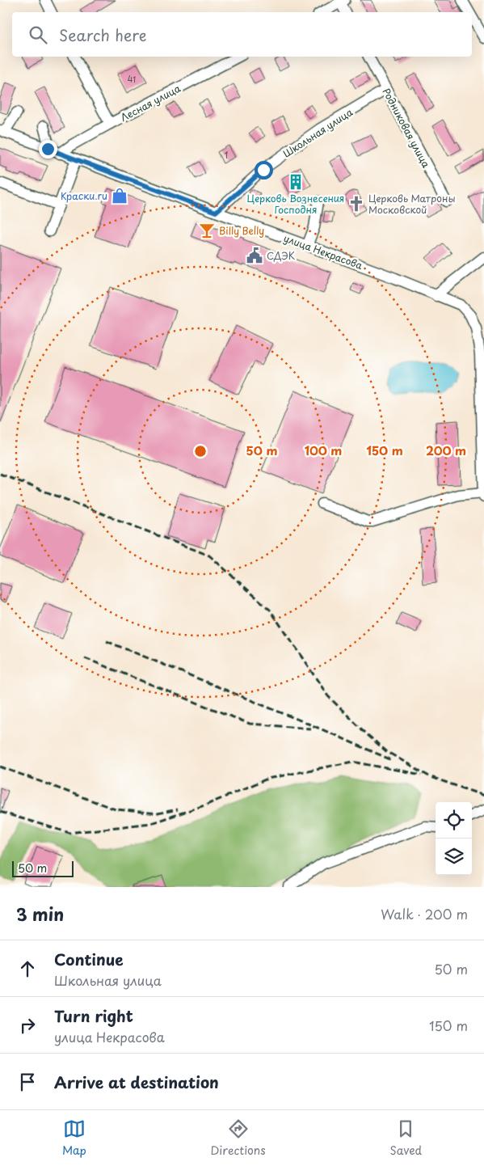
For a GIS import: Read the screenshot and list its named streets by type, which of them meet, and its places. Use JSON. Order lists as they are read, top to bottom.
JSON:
{
  "streets": {
    "street": [
      "Лесная улица",
      "Родниковая улица",
      "Школьная улица",
      "улица Некрасова"
    ]
  },
  "crossings": [
    ["Лесная улица", "улица Некрасова"],
    ["Родниковая улица", "Школьная улица"],
    ["Школьная улица", "улица Некрасова"]
  ],
  "places": {
    "building": ["Церковь Вознесения Господня"],
    "shop": ["Краски.ru"],
    "church": ["Церковь Матроны Московской"],
    "bar": ["Billy Belly"],
    "public building": ["СДЭК"]
  },
  "house_numbers": ["41", "1"],
  "scale_bar": "50 m",
  "page": {
    "search": "Search here",
    "scale": "50 m",
    "heading": ["3 min", "Walk · 200 m"],
    "list": [
      ["Continue", "Школьная улица", "50 m"],
      ["Turn right", "улица Некрасова", "150 m"],
      "Arrive at destination"
    ],
    "nav": ["Map", "Directions", "Saved"]
  },
  "rings": [
    "50 m",
    "100 m",
    "150 m",
    "200 m"
  ]
}
